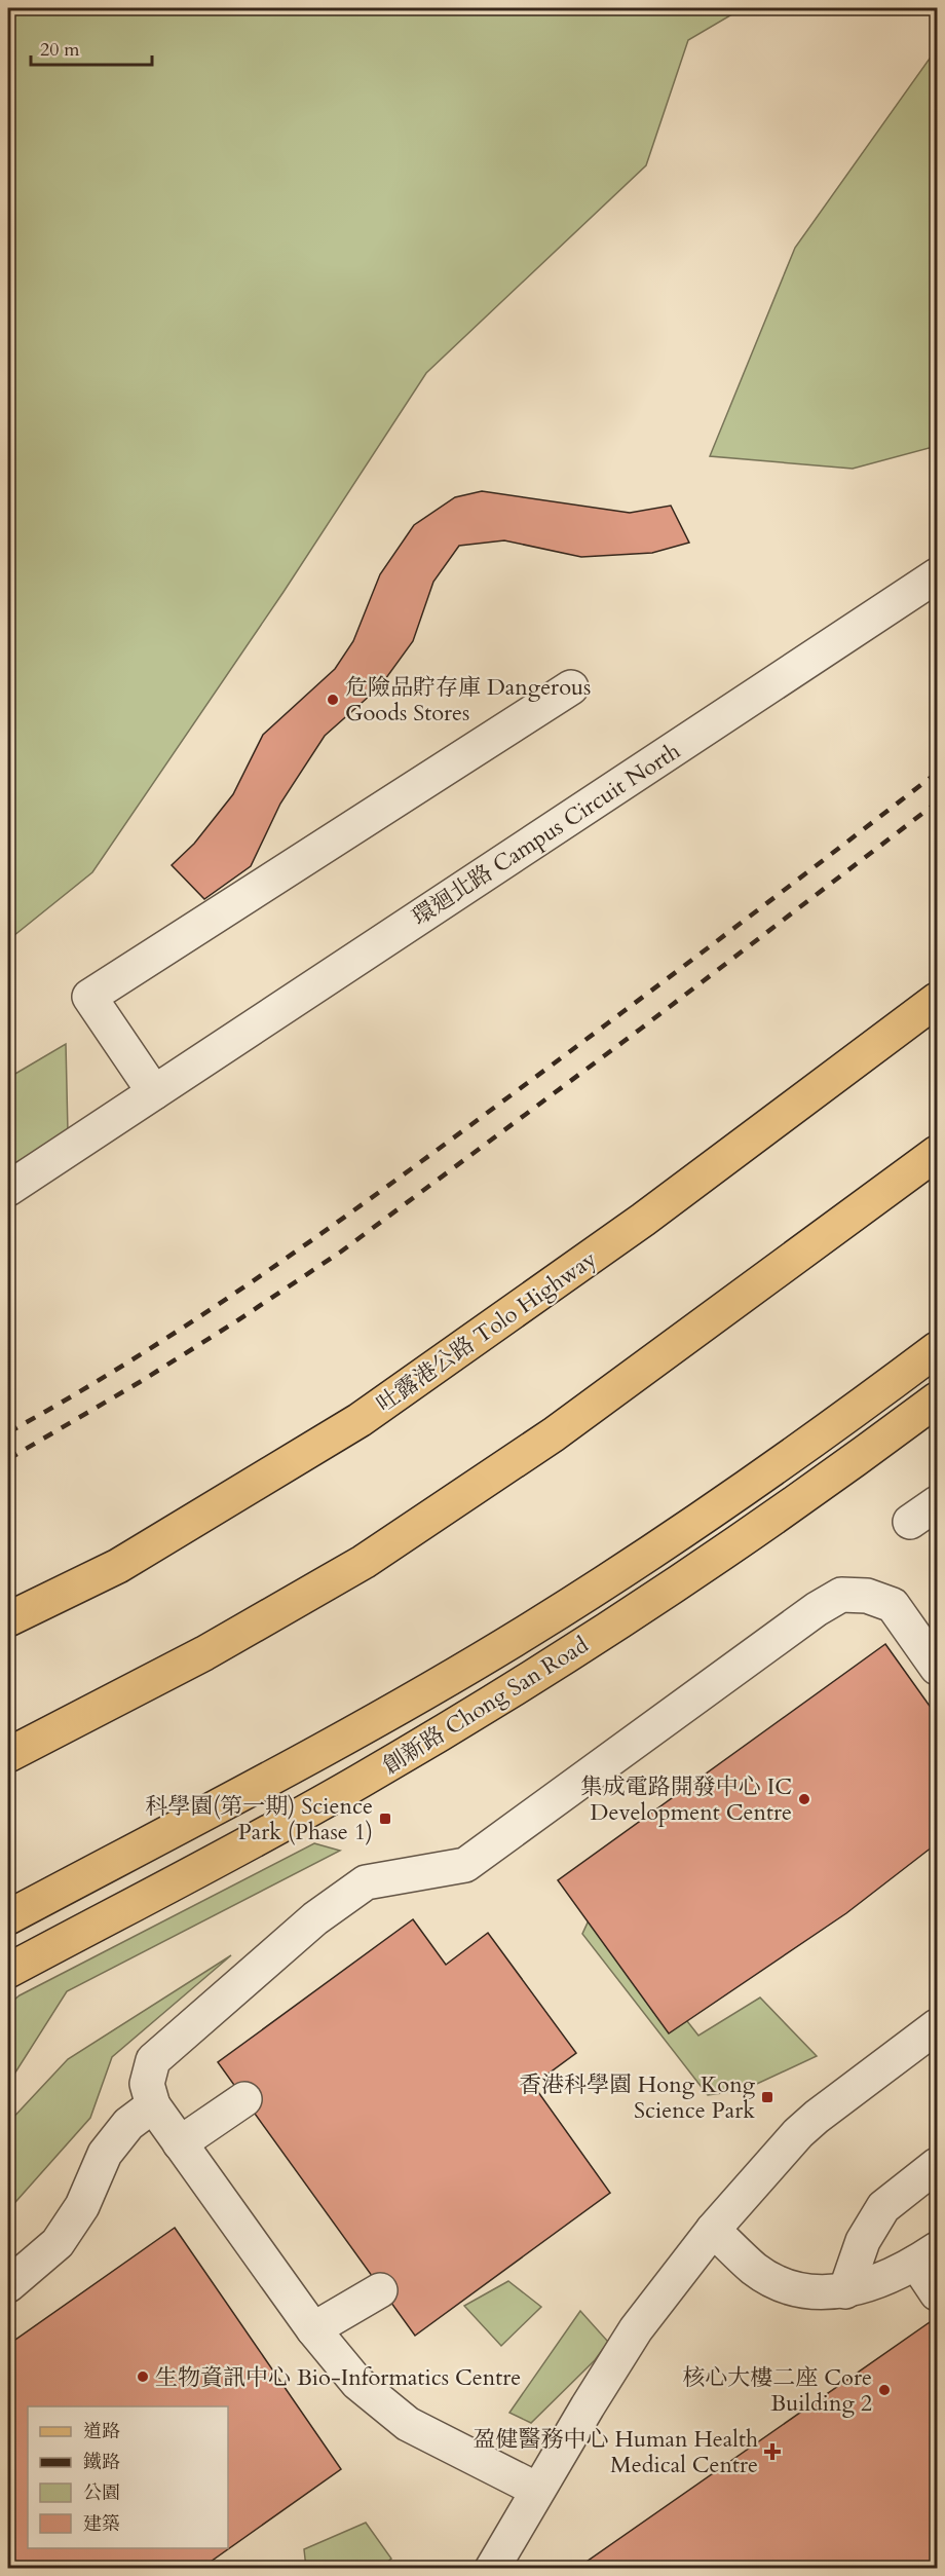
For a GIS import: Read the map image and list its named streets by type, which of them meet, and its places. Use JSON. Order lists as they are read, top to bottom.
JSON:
{
  "streets": {
    "main road": ["吐露港公路 Tolo Highway", "創新路 Chong San Road"],
    "street": ["環迴北路 Campus Circuit North"]
  },
  "places": {
    "other": [
      "危險品貯存庫 Dangerous Goods Stores",
      "集成電路開發中心 IC Development Centre",
      "生物資訊中心 Bio-Informatics Centre",
      "核心大樓二座 Core Building 2"
    ],
    "transit": ["科學園(第一期) Science Park (Phase 1)", "香港科學園 Hong Kong Science Park"],
    "health": ["盈健醫務中心 Human Health Medical Centre"]
  },
  "legend": [
    "道路",
    "鐵路",
    "公園",
    "建築"
  ],
  "scale_bar": "20 m"
}
